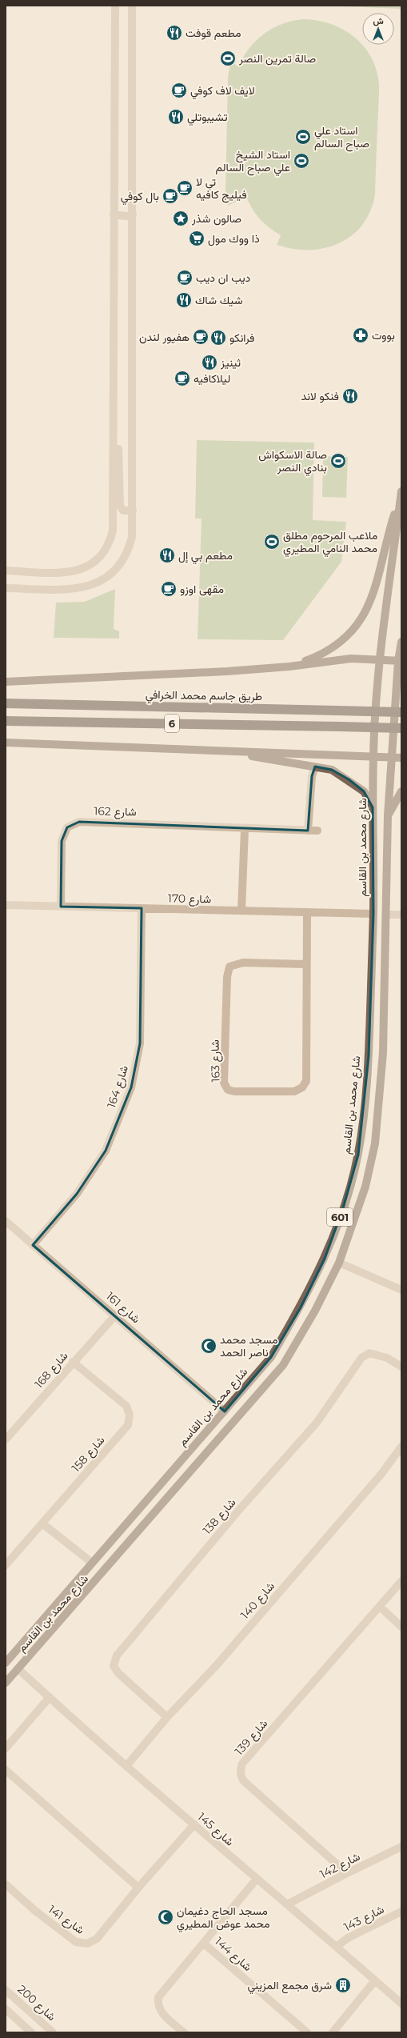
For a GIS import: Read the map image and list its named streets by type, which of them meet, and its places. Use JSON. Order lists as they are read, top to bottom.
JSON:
{
  "streets": {
    "highway": ["طريق جاسم محمد الخرافي", "6"],
    "main road": ["شارع محمد بن القاسم", "601"],
    "street": [
      "شارع 162",
      "شارع 170",
      "شارع 163",
      "شارع 164",
      "شارع 161",
      "شارع 168",
      "158 شارع",
      "شارع 138",
      "شارع 140",
      "شارع 139",
      "شارع 145",
      "شارع 142",
      "شارع 143",
      "شارع 141",
      "شارع 144",
      "شارع 200"
    ]
  },
  "crossings": [
    ["شارع 162", "شارع 170"],
    ["شارع محمد بن القاسم", "شارع 170"],
    ["شارع محمد بن القاسم", "شارع 161"],
    ["شارع محمد بن القاسم", "شارع 145"],
    ["شارع 170", "شارع 163"],
    ["شارع 170", "شارع 164"],
    ["شارع 164", "شارع 161"],
    ["شارع 161", "شارع 168"],
    ["شارع 168", "158 شارع"],
    ["شارع 138", "شارع 140"],
    ["شارع 140", "شارع 145"],
    ["شارع 139", "شارع 142"],
    ["شارع 145", "شارع 142"],
    ["شارع 145", "شارع 143"],
    ["شارع 145", "شارع 141"],
    ["شارع 145", "شارع 144"]
  ],
  "places": {
    "restaurant": [
      "مطعم قوفت",
      "تشيبوتلي",
      "شيك شاك",
      "فرانكو",
      "ثينيز",
      "فنكو لاند",
      "مطعم بي إل"
    ],
    "sports": [
      "صالة تمرين النصر",
      "استاد علي صباح السالم",
      "استاد الشيخ علي صباح السالم",
      "صالة الاسكواش بنادي النصر",
      "ملاعب المرحوم مطلق محمد النامي المطيري"
    ],
    "cafe": [
      "لايف لاف كوفي",
      "تي لا فيليج كافيه",
      "بال كوفي",
      "ديب ان ديب",
      "هفيور لندن",
      "ليلاكافيه",
      "مقهى اوزو"
    ],
    "place": ["صالون شذر"],
    "supermarket": ["ذا ووك مول"],
    "pharmacy": ["بووت"],
    "mosque": ["مسجد محمد ناصر الحمد", "مسجد الحاج دغيمان محمد عوض المطيري"],
    "building": ["شرق مجمع المزيني"]
  },
  "north": "top"
}
